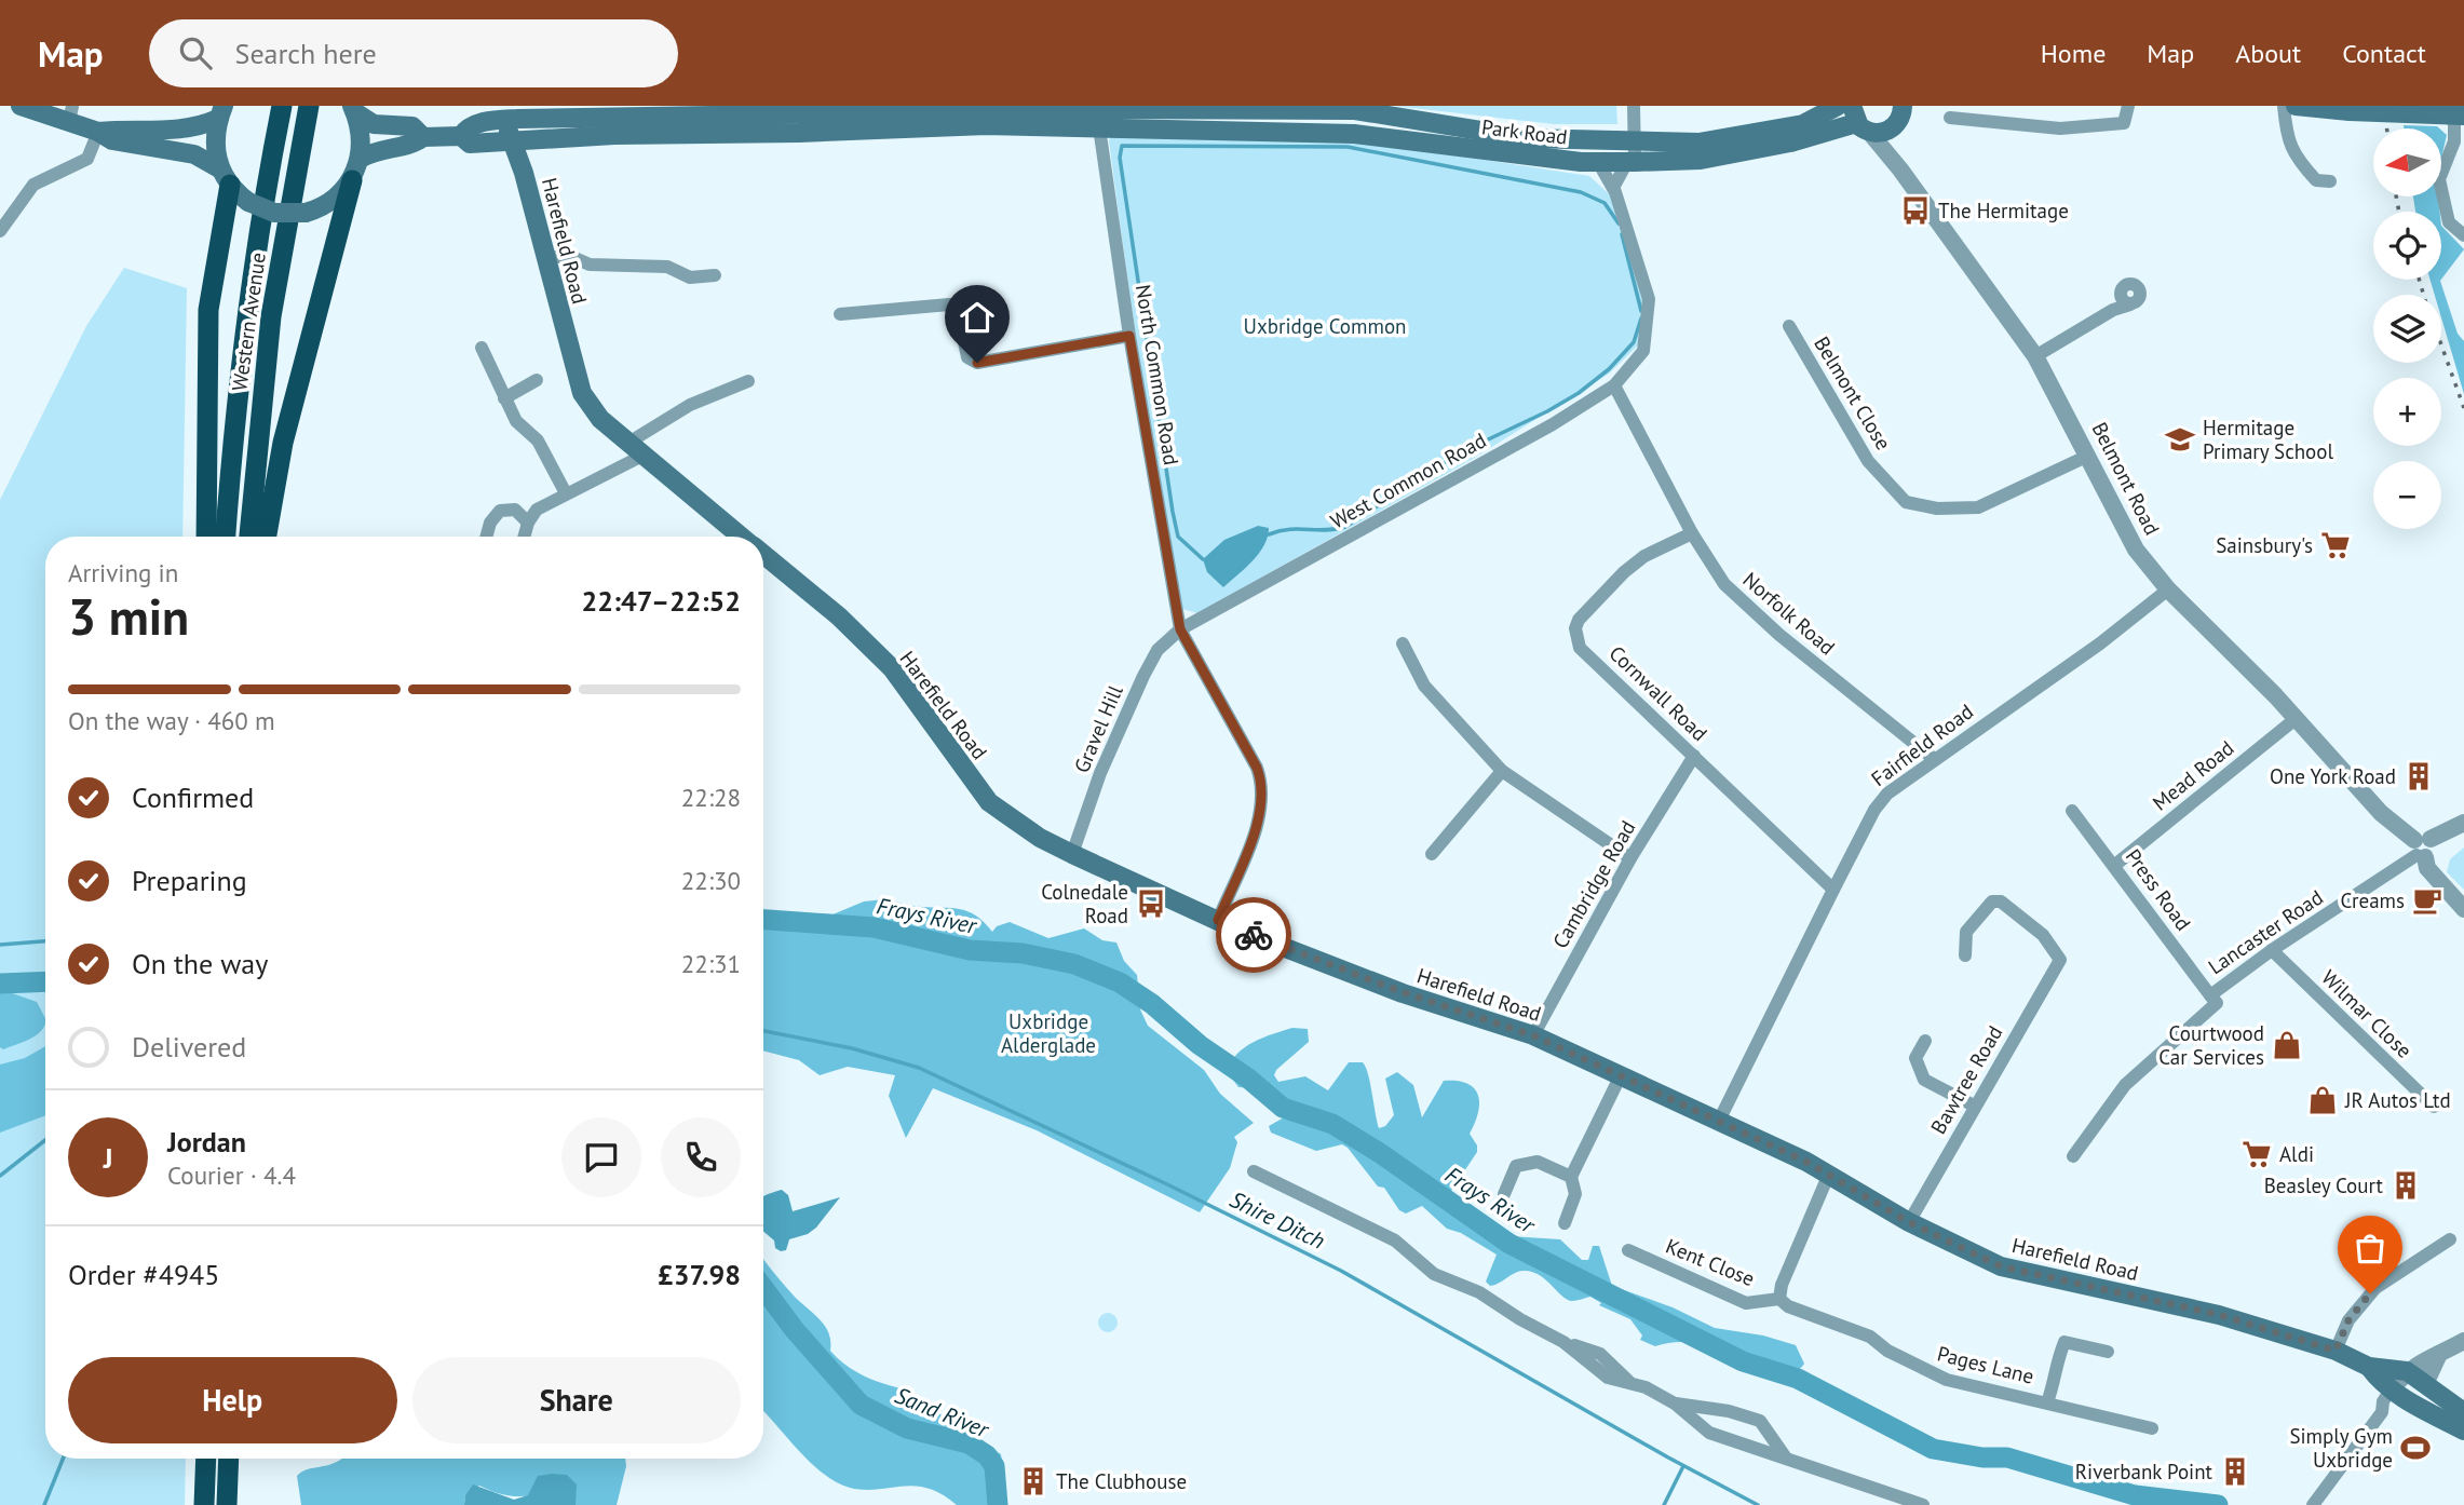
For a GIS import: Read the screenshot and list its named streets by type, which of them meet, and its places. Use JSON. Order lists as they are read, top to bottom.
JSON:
{
  "streets": {
    "highway": ["Western Avenue"],
    "main road": ["Park Road", "Harefield Road"],
    "street": [
      "North Common Road",
      "Belmont Close",
      "Belmont Road",
      "West Common Road",
      "Norfolk Road",
      "Cornwall Road",
      "Gravel Hill",
      "Fairfield Road",
      "Mead Road",
      "Cambridge Road",
      "Press Road",
      "Lancaster Road",
      "Wilmar Close",
      "Bawtree Road",
      "Kent Close",
      "Pages Lane"
    ]
  },
  "crossings": [
    ["Park Road", "Harefield Road"],
    ["Park Road", "North Common Road"],
    ["Park Road", "Belmont Road"],
    ["Harefield Road", "Gravel Hill"],
    ["Harefield Road", "Fairfield Road"],
    ["Harefield Road", "Cambridge Road"],
    ["Harefield Road", "Bawtree Road"],
    ["North Common Road", "West Common Road"],
    ["North Common Road", "Gravel Hill"],
    ["Belmont Close", "Belmont Road"],
    ["Belmont Road", "Fairfield Road"],
    ["Belmont Road", "Mead Road"],
    ["Belmont Road", "Lancaster Road"],
    ["West Common Road", "Norfolk Road"],
    ["West Common Road", "Gravel Hill"],
    ["Norfolk Road", "Cornwall Road"],
    ["Norfolk Road", "Fairfield Road"],
    ["Cornwall Road", "Fairfield Road"],
    ["Cornwall Road", "Cambridge Road"],
    ["Mead Road", "Press Road"],
    ["Press Road", "Lancaster Road"],
    ["Lancaster Road", "Wilmar Close"],
    ["Kent Close", "Pages Lane"]
  ],
  "water": ["Frays River", "Shire Ditch", "Sand River"],
  "parks": ["Uxbridge Common", "Uxbridge Alderglade"],
  "places": {
    "bus stop": ["The Hermitage", "Colnedale Road"],
    "school or university": ["Hermitage Primary School"],
    "supermarket": ["Sainsbury's", "Aldi"],
    "building": [
      "One York Road",
      "Beasley Court",
      "Riverbank Point",
      "The Clubhouse"
    ],
    "cafe": ["Creams"],
    "shop": ["Courtwood Car Services", "JR Autos Ltd"],
    "sports": ["Simply Gym Uxbridge"]
  },
  "north": "left",
  "page": {
    "header": "Map",
    "search": "Search here",
    "nav": [
      "Home",
      "Map",
      "About",
      "Contact"
    ],
    "map_buttons": ["+", "−"],
    "heading": ["3 min", "Arriving in", "22:47–22:52"],
    "panel": [
      "Jordan",
      "Courier · 4.4",
      "Order #4945",
      "£37.98"
    ],
    "bar": "On the way · 460 m",
    "list": [
      ["Confirmed", "22:28"],
      ["Preparing", "22:30"],
      ["On the way", "22:31"],
      "Delivered"
    ],
    "round": "J",
    "buttons": ["Help", "Share"]
  }
}
